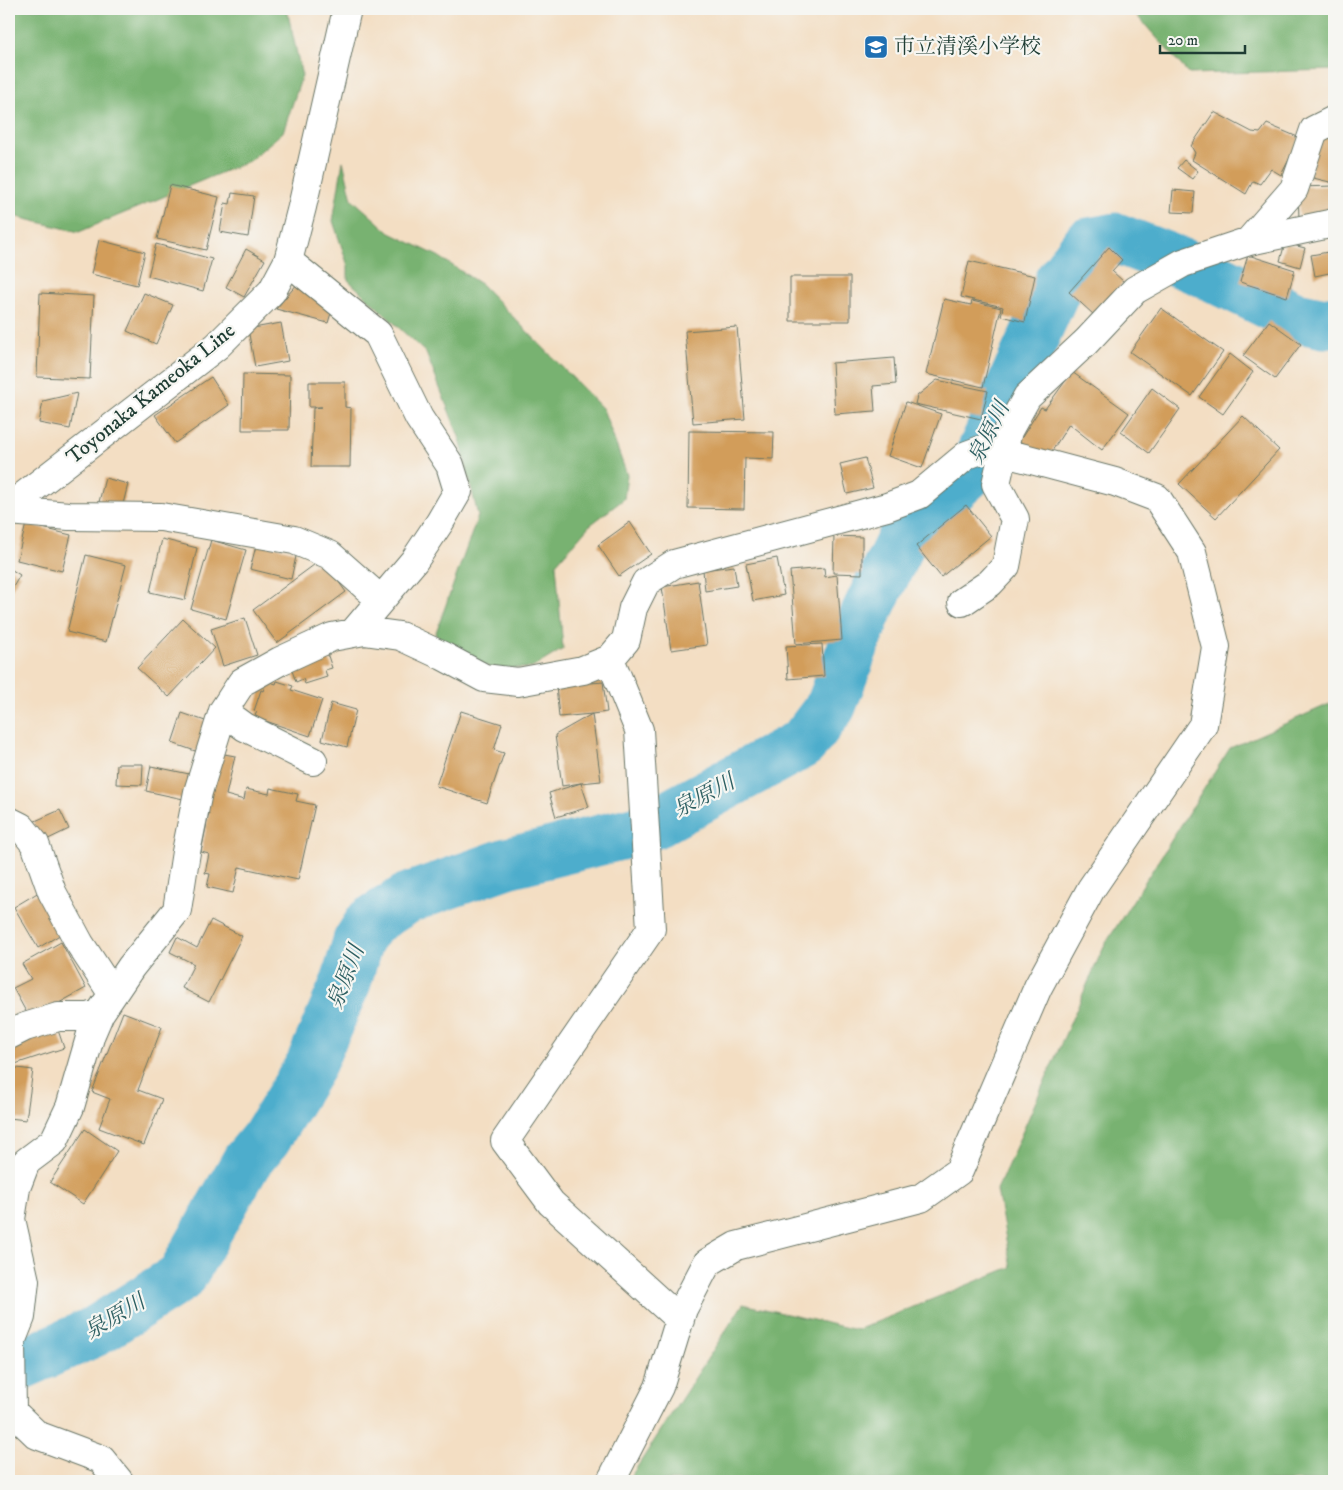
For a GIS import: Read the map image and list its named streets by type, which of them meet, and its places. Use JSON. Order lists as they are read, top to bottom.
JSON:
{
  "streets": {
    "street": ["Toyonaka Kameoka Line"]
  },
  "water": ["泉原川"],
  "places": {
    "school or university": ["市立清溪小学校"]
  },
  "scale_bar": "20 m"
}
